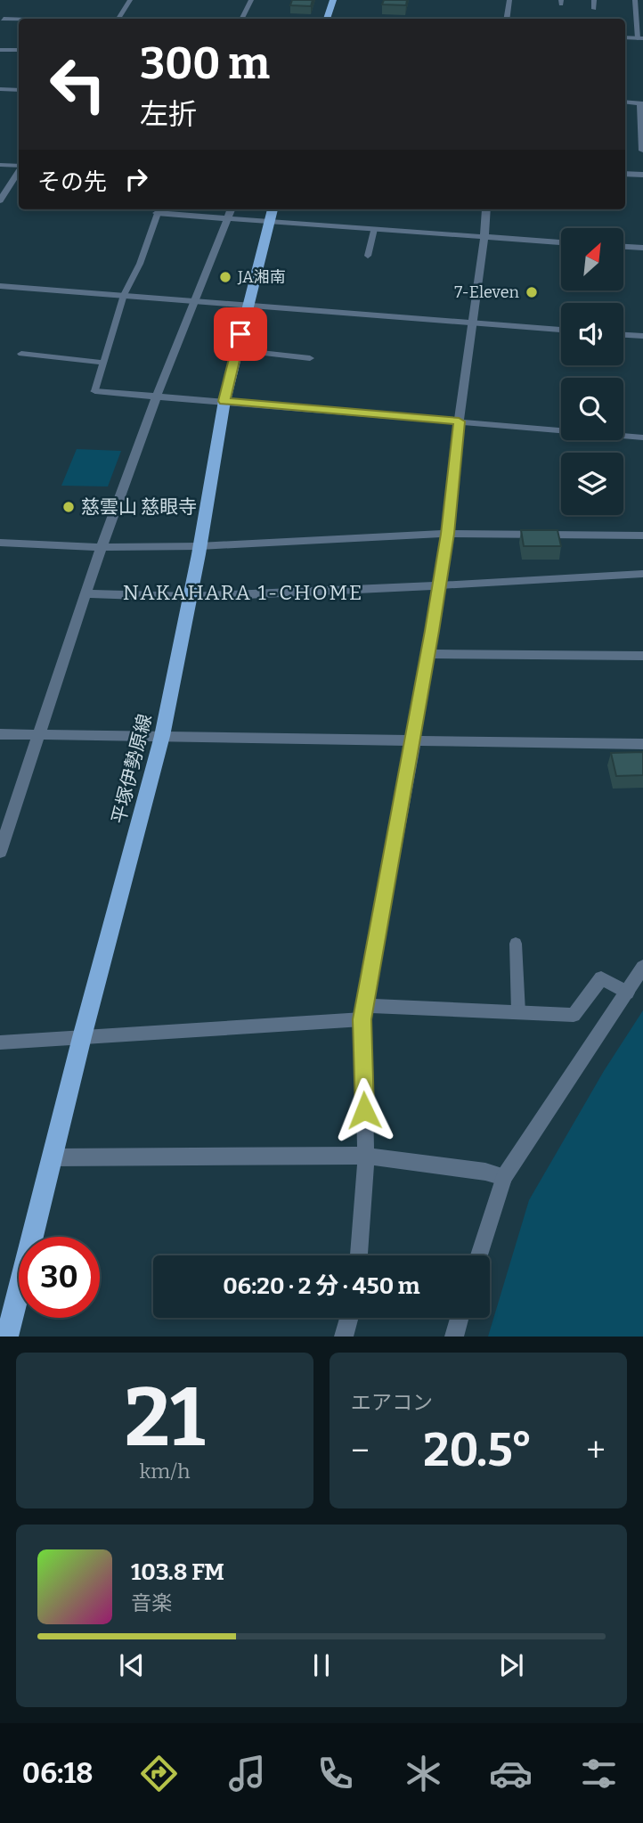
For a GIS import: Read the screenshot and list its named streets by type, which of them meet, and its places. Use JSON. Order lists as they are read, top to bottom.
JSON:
{
  "streets": {
    "main road": ["平塚伊勢原線"]
  },
  "districts": ["NAKAHARA 1-CHOME"],
  "places": ["JA湘南", "7-Eleven", "慈雲山 慈眼寺"],
  "north": "top right",
  "page": {
    "turn": ["300 m", "左折"],
    "then": "その先",
    "limit": "30",
    "trip": "06:20 · 2 分 · 450 m",
    "tile": [
      ["21", "km/h"],
      "エアコン"
    ],
    "heat": ["−", "20.5°", "+"],
    "song": ["103.8 FM", "音楽"],
    "tabs": "06:18"
  }
}
